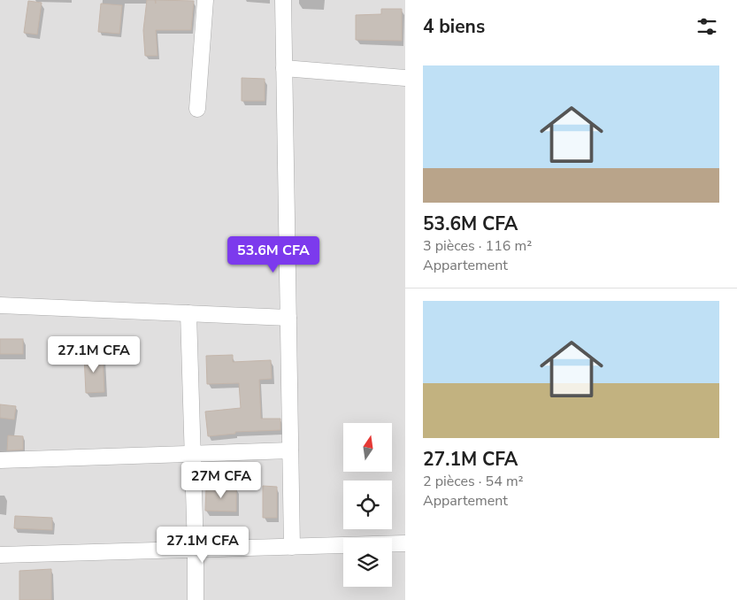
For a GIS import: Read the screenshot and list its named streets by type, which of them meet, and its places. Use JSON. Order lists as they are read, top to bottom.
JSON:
{
  "north": "top",
  "page": {
    "heading": "4 biens",
    "list": [
      {
        "name": "53.6M CFA",
        "note": "3 pièces · 116 m² · Appartement"
      },
      {
        "name": "27.1M CFA",
        "note": "2 pièces · 54 m² · Appartement"
      }
    ],
    "price": [
      "53.6M CFA",
      "27.1M CFA",
      "27M CFA",
      "27.1M CFA"
    ]
  }
}
